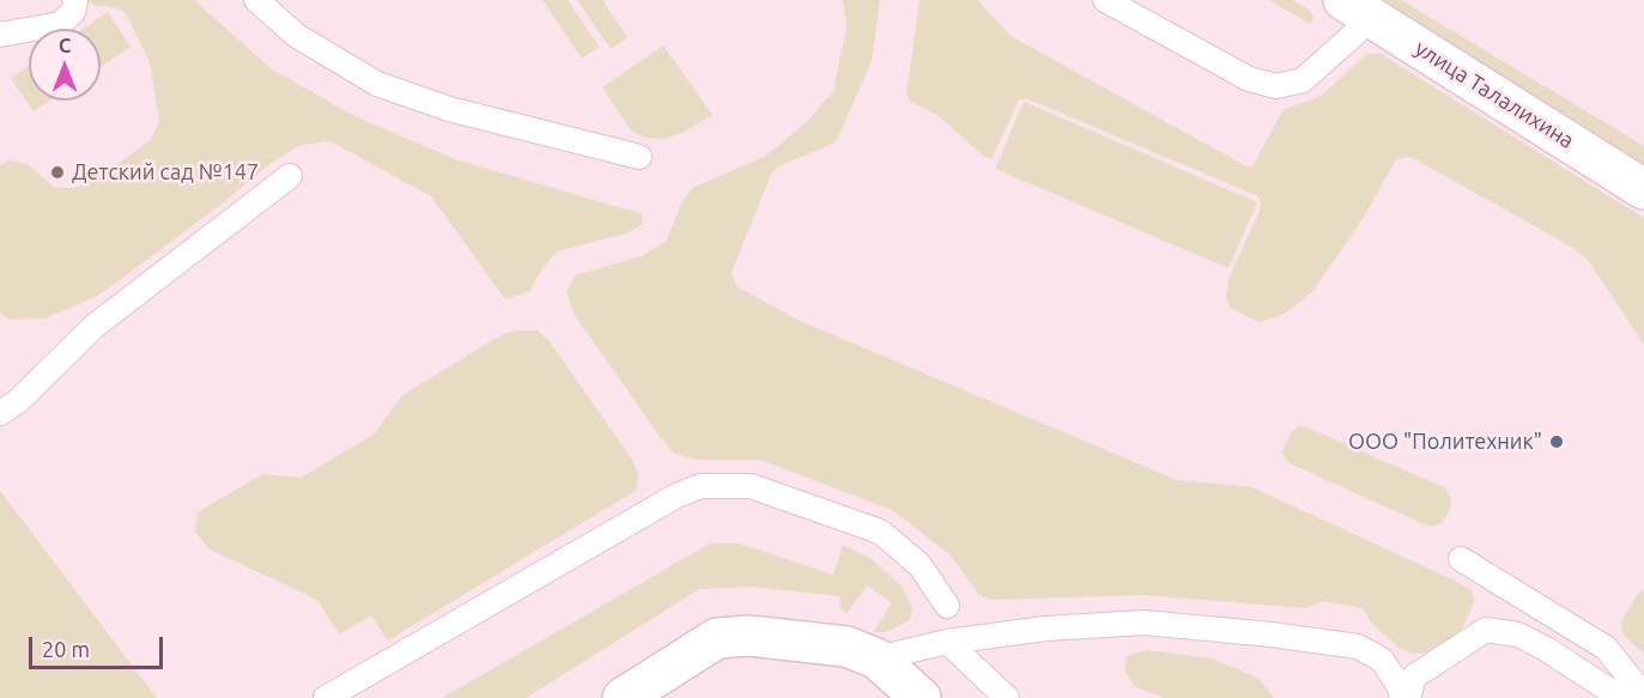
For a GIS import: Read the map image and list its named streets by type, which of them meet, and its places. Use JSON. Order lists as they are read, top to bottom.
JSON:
{
  "streets": {
    "street": ["улица Талалихина"]
  },
  "places": ["Детский сад №147", "ООО \"Политехник\""],
  "scale_bar": "20 m",
  "north": "top"
}
